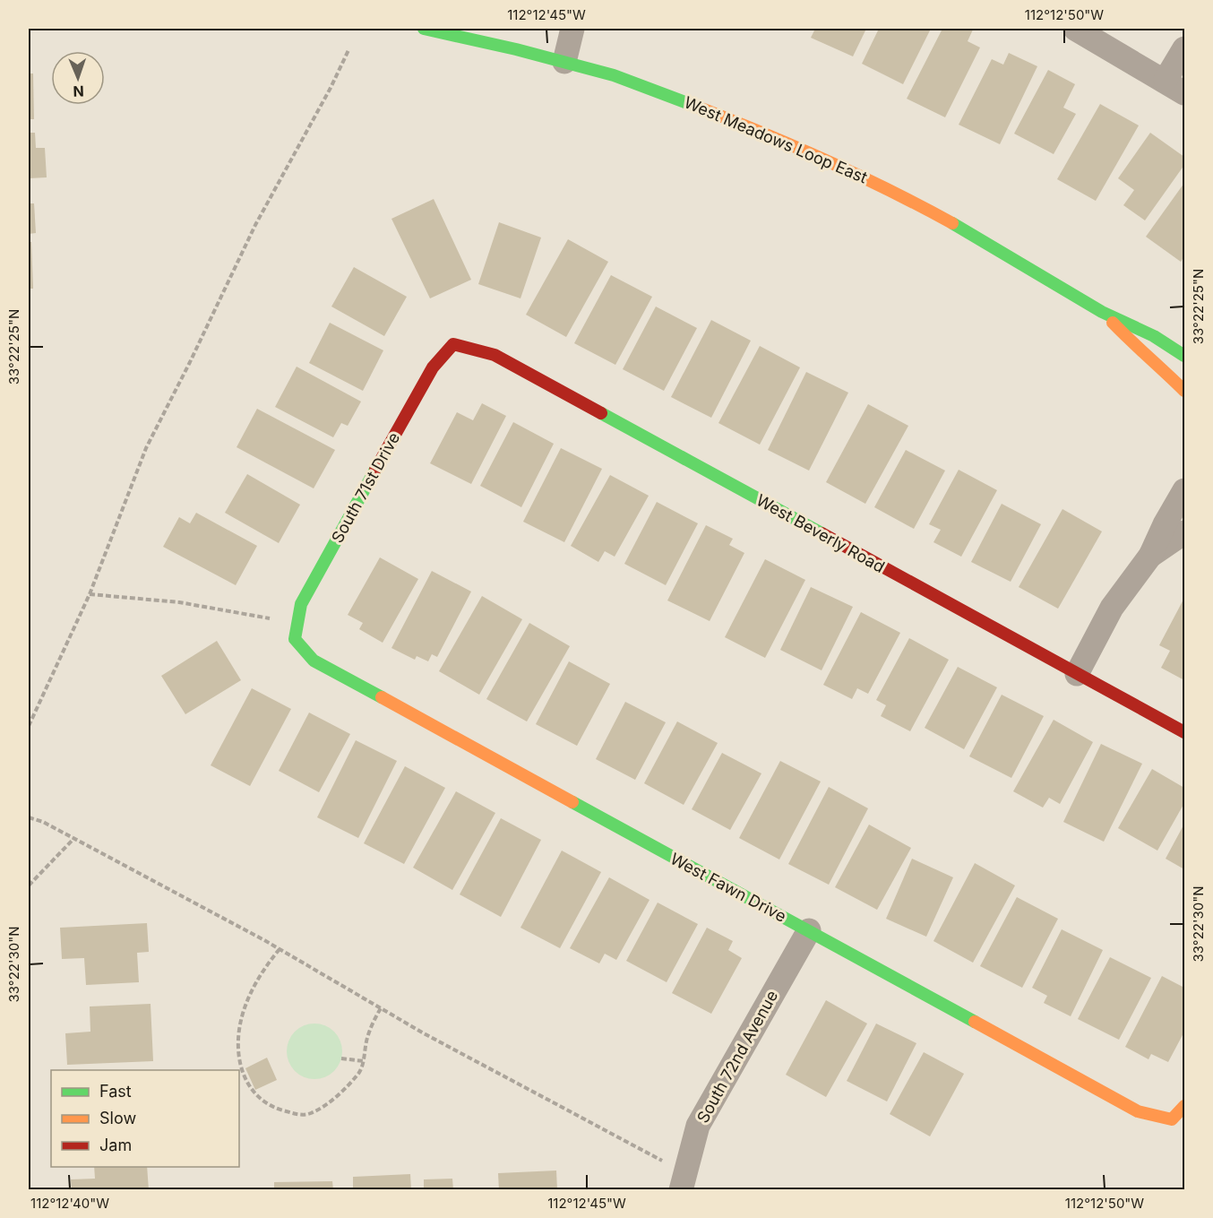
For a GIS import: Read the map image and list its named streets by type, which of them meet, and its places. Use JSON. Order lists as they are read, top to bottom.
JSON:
{
  "streets": {
    "street": [
      "West Meadows Loop East",
      "South 71st Drive",
      "West Beverly Road",
      "West Fawn Drive",
      "South 72nd Avenue"
    ]
  },
  "crossings": [
    ["South 71st Drive", "West Beverly Road"],
    ["South 71st Drive", "West Fawn Drive"],
    ["West Fawn Drive", "South 72nd Avenue"]
  ],
  "legend": ["Fast", "Slow", "Jam"],
  "north": "bottom",
  "coordinates": [
    "112°12'45\"W",
    "112°12'50\"W",
    "33°22'25\"N",
    "33°22'30\"N",
    "112°12'40\"W"
  ]
}
